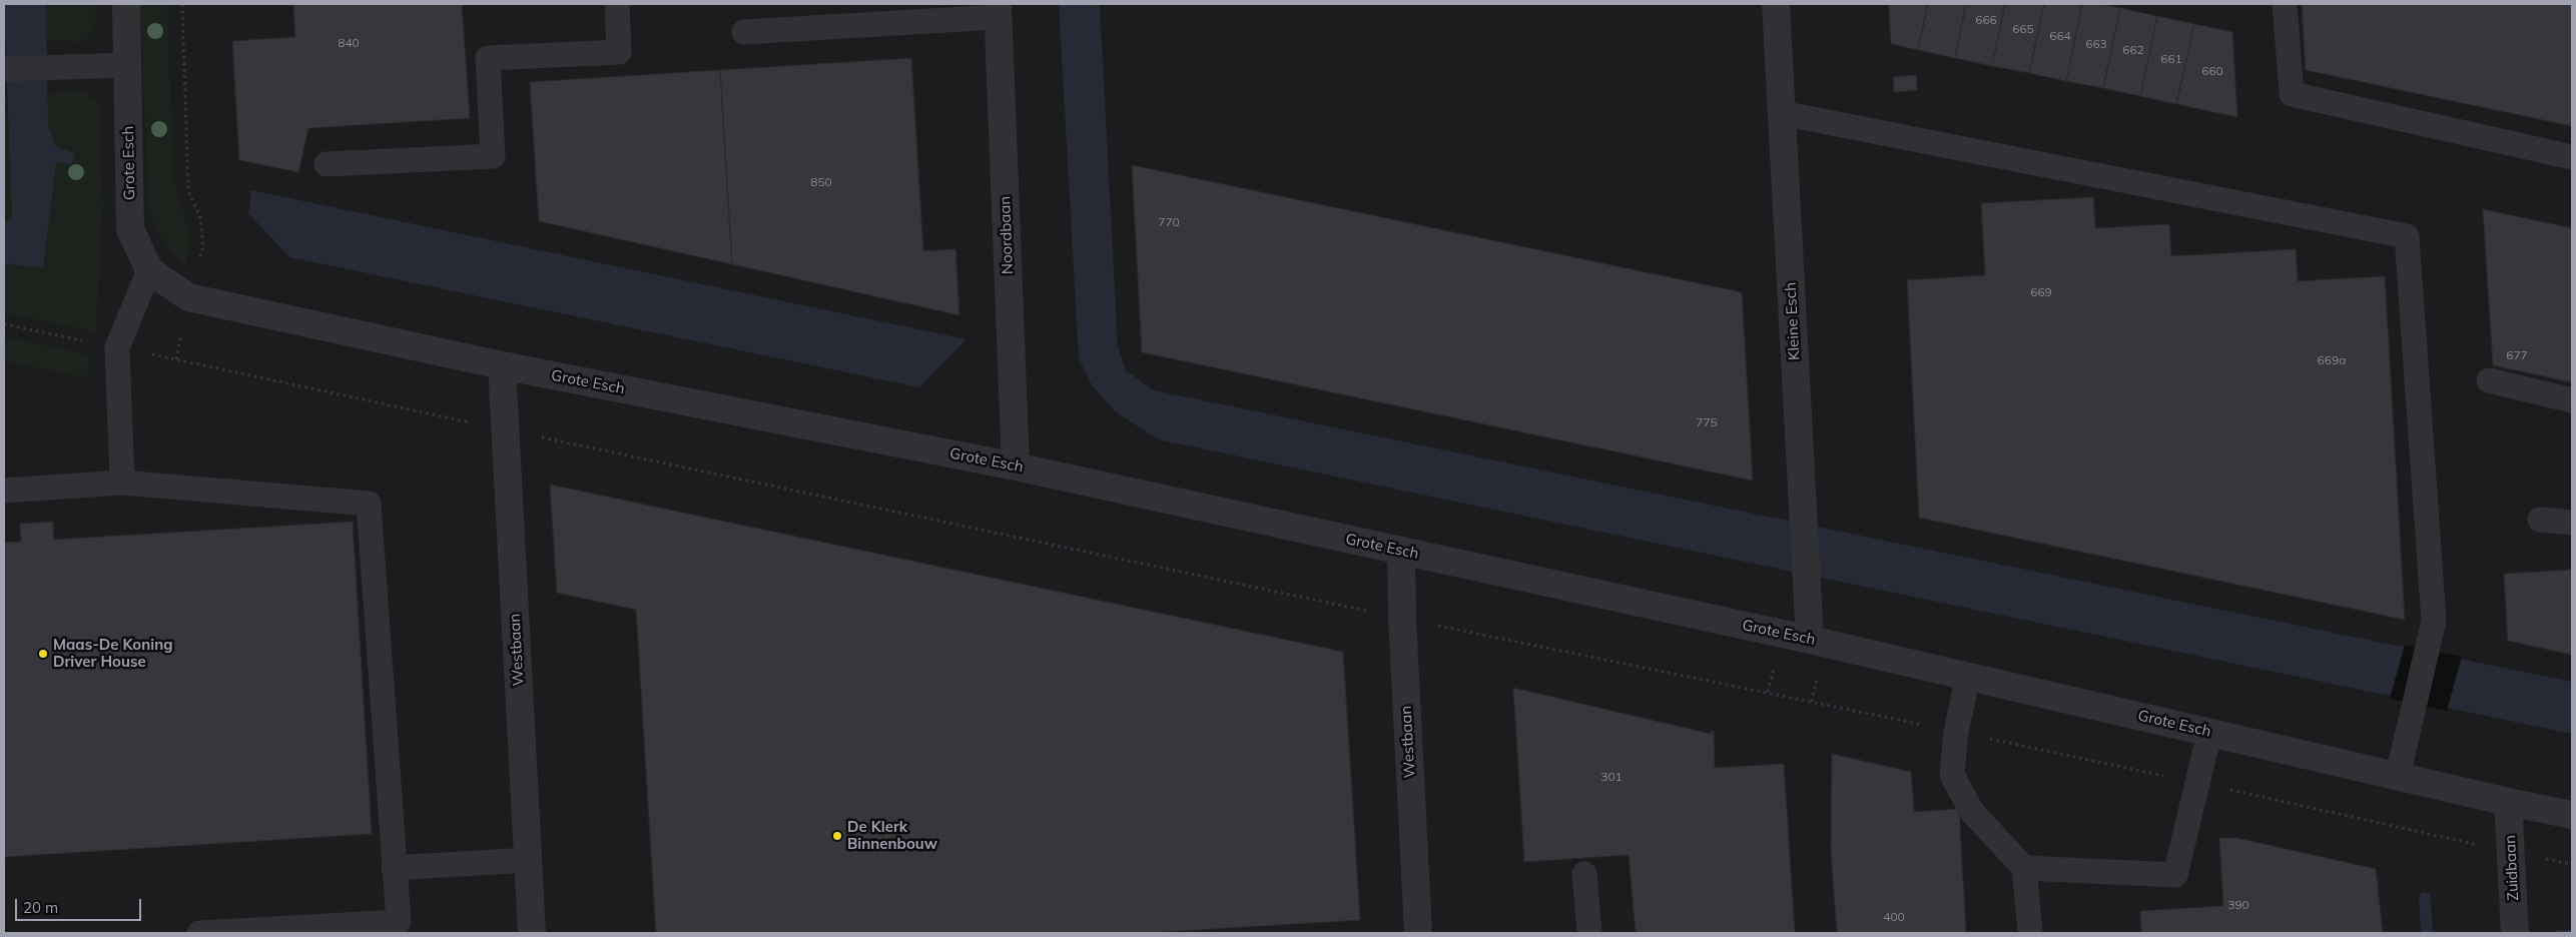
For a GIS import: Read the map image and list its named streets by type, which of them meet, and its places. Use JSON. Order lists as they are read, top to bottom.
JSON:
{
  "streets": {
    "street": [
      "Grote Esch",
      "Noordbaan",
      "Kleine Esch",
      "Westbaan",
      "Zuidbaan"
    ]
  },
  "crossings": [
    ["Grote Esch", "Noordbaan"],
    ["Grote Esch", "Kleine Esch"],
    ["Grote Esch", "Westbaan"],
    ["Grote Esch", "Zuidbaan"]
  ],
  "places": ["Maas-De Koning Driver House", "De Klerk Binnenbouw"],
  "house_numbers": [
    "666",
    "665",
    "664",
    "840",
    "663",
    "662",
    "661",
    "660",
    "850",
    "770",
    "669",
    "677",
    "669a",
    "775",
    "301",
    "390",
    "400"
  ],
  "scale_bar": "20 m"
}
